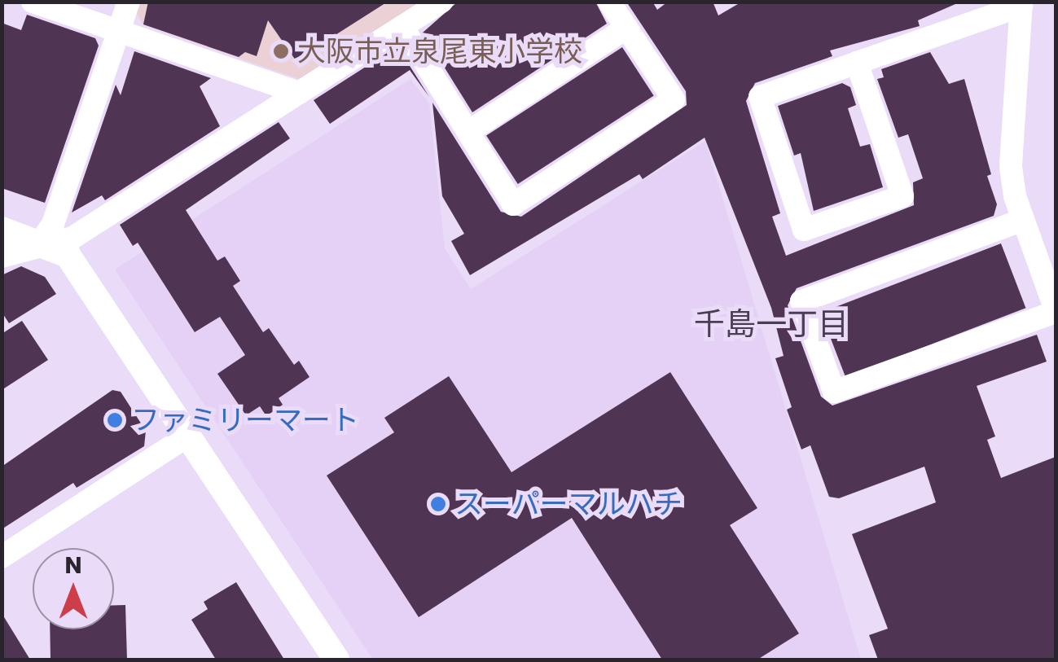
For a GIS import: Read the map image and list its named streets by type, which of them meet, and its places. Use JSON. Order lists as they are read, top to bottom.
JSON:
{
  "districts": ["千島一丁目"],
  "places": ["大阪市立泉尾東小学校", "ファミリーマート", "スーパーマルハチ"],
  "north": "top"
}
